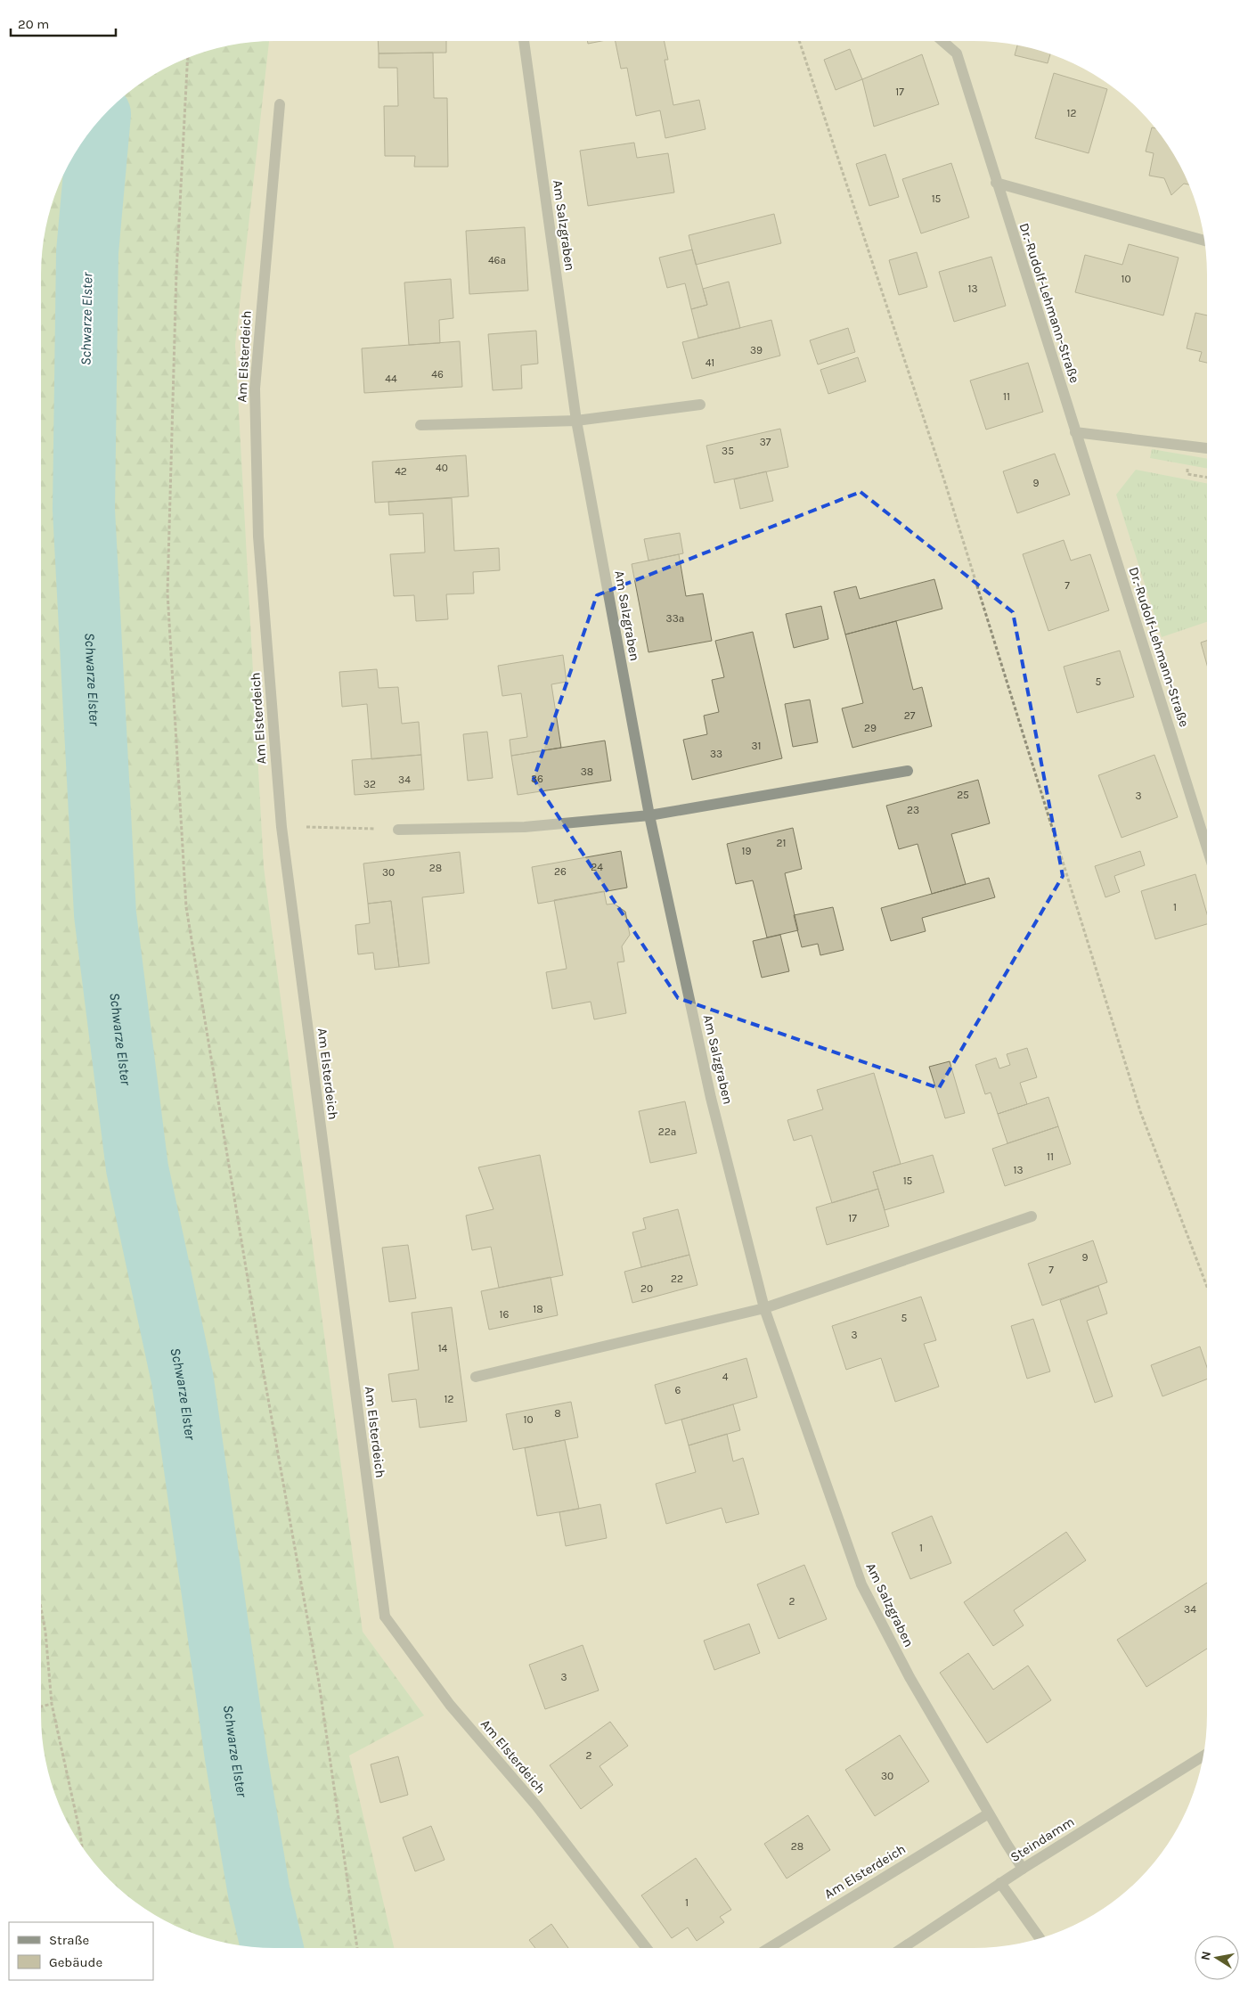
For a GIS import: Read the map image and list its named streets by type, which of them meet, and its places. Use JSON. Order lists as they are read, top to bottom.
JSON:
{
  "streets": {
    "street": [
      "Am Salzgraben",
      "Dr.-Rudolf-Lehmann-Straße",
      "Am Elsterdeich",
      "Steindamm"
    ]
  },
  "crossings": [
    ["Am Salzgraben", "Am Elsterdeich"],
    ["Am Salzgraben", "Steindamm"]
  ],
  "water": ["Schwarze Elster"],
  "house_numbers": [
    "17",
    "12",
    "15",
    "46a",
    "10",
    "13",
    "39",
    "41",
    "46",
    "44",
    "11",
    "37",
    "35",
    "40",
    "42",
    "9",
    "7",
    "33a",
    "5",
    "27",
    "29",
    "31",
    "33",
    "38",
    "36",
    "34",
    "32",
    "25",
    "3",
    "23",
    "21",
    "19",
    "24",
    "28",
    "26",
    "30",
    "1",
    "22a",
    "11",
    "13",
    "15",
    "17",
    "9",
    "7",
    "22",
    "20",
    "18",
    "16",
    "5",
    "3",
    "14",
    "4",
    "6",
    "12",
    "8",
    "10",
    "1",
    "2",
    "34",
    "3",
    "2",
    "30",
    "28",
    "1"
  ],
  "legend": ["Straße", "Gebäude"],
  "scale_bar": "20 m",
  "north": "left"
}
